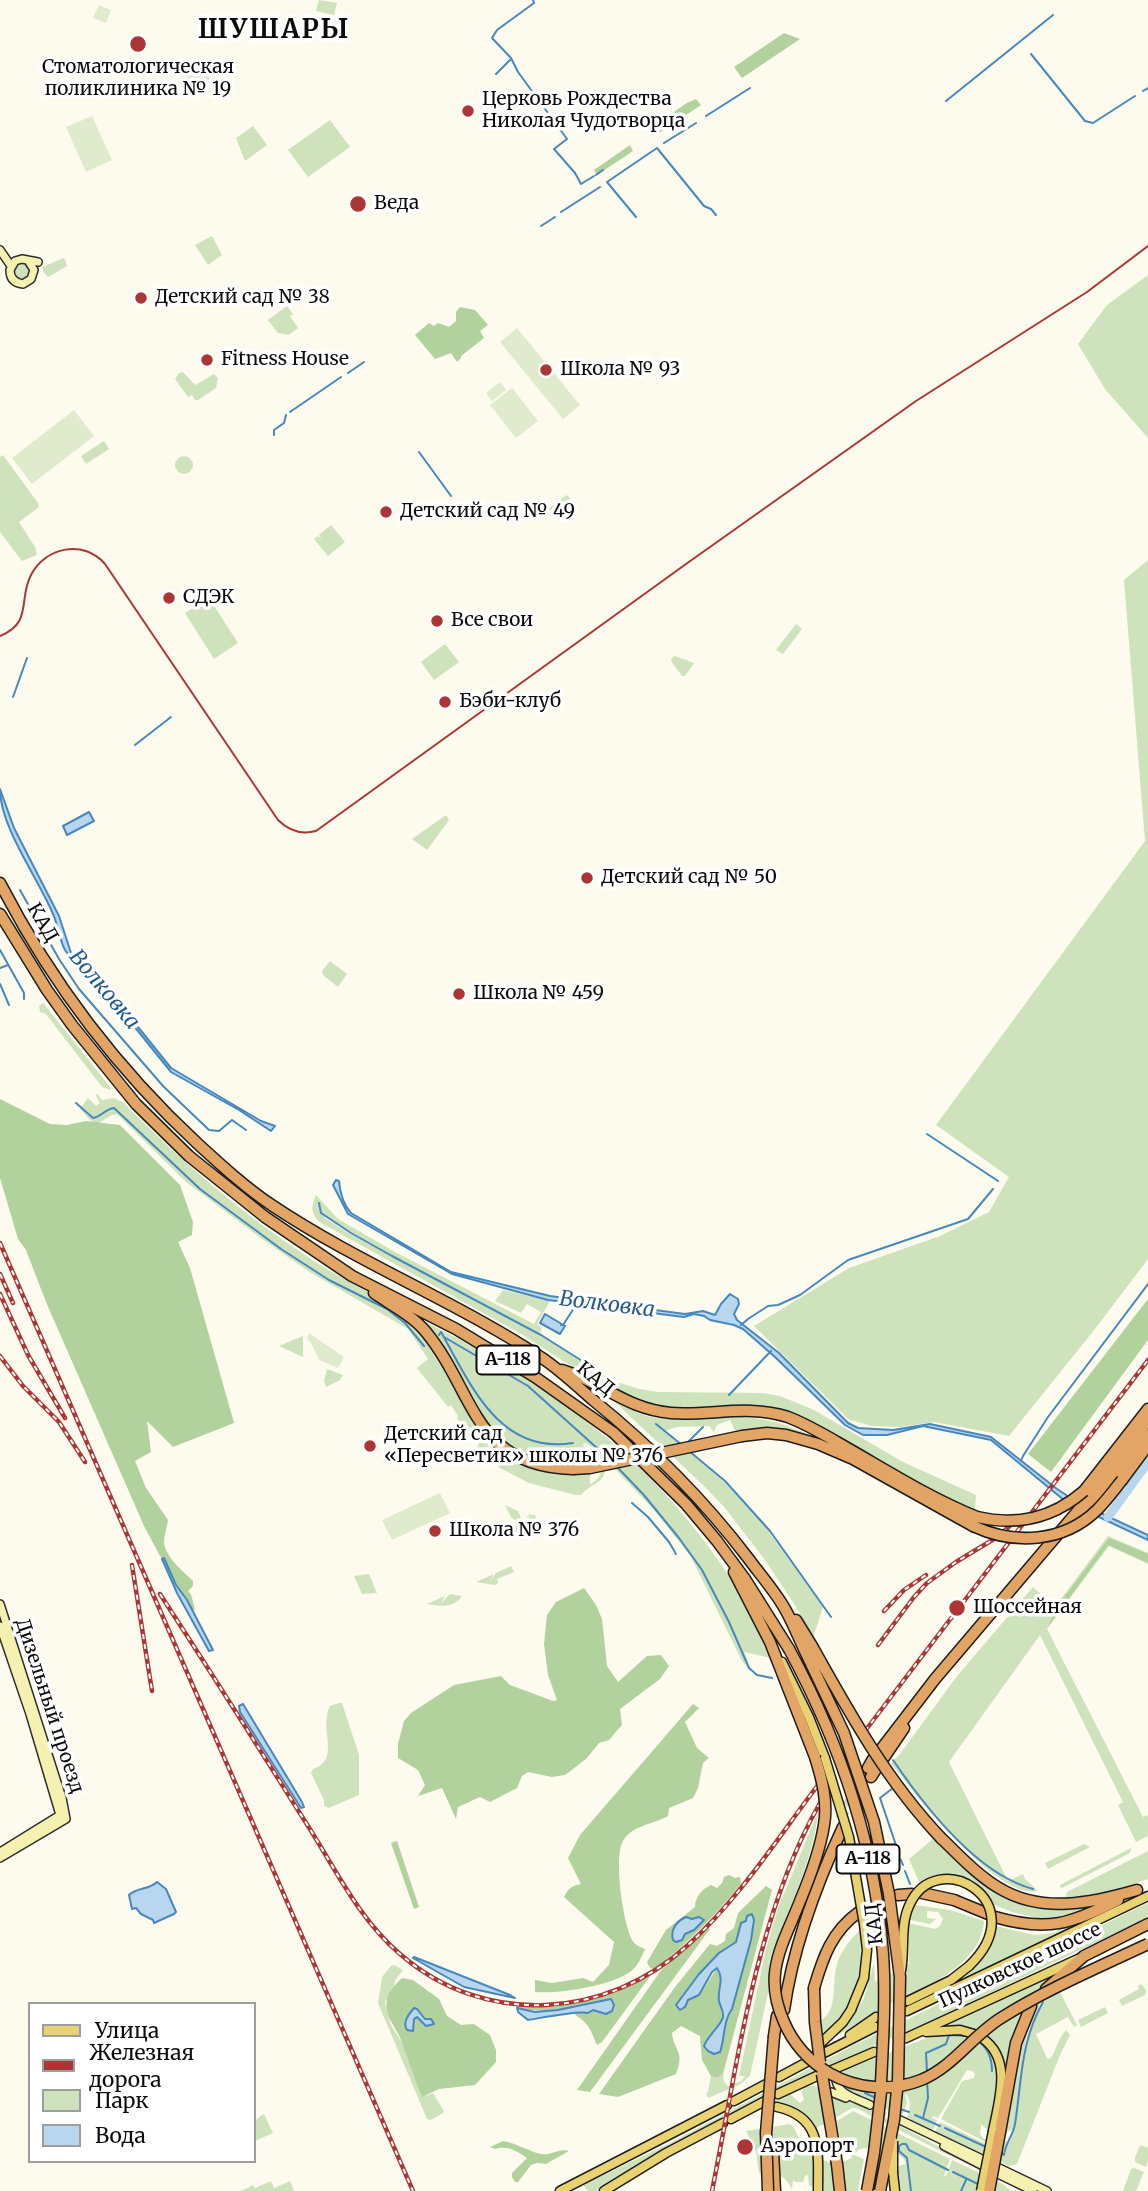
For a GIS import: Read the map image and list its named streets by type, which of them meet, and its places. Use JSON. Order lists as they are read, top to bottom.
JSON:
{
  "streets": {
    "highway": ["КАД", "А-118", "Пулковское шоссе"],
    "street": ["Дизельный проезд"]
  },
  "districts": ["ШУШАРЫ"],
  "water": ["Волковка"],
  "places": [
    "Стоматологическая поликлиника № 19",
    "Церковь Рождества Николая Чудотворца",
    "Веда",
    "Детский сад № 38",
    "Fitness House",
    "Школа № 93",
    "Детский сад № 49",
    "СДЭК",
    "Все свои",
    "Бэби-клуб",
    "Детский сад № 50",
    "Школа № 459",
    "Детский сад «Пересветик» школы № 376",
    "Школа № 376",
    "Шоссейная",
    "Аэропорт"
  ],
  "legend": [
    "Улица",
    "Железная дорога",
    "Парк",
    "Вода"
  ]
}
